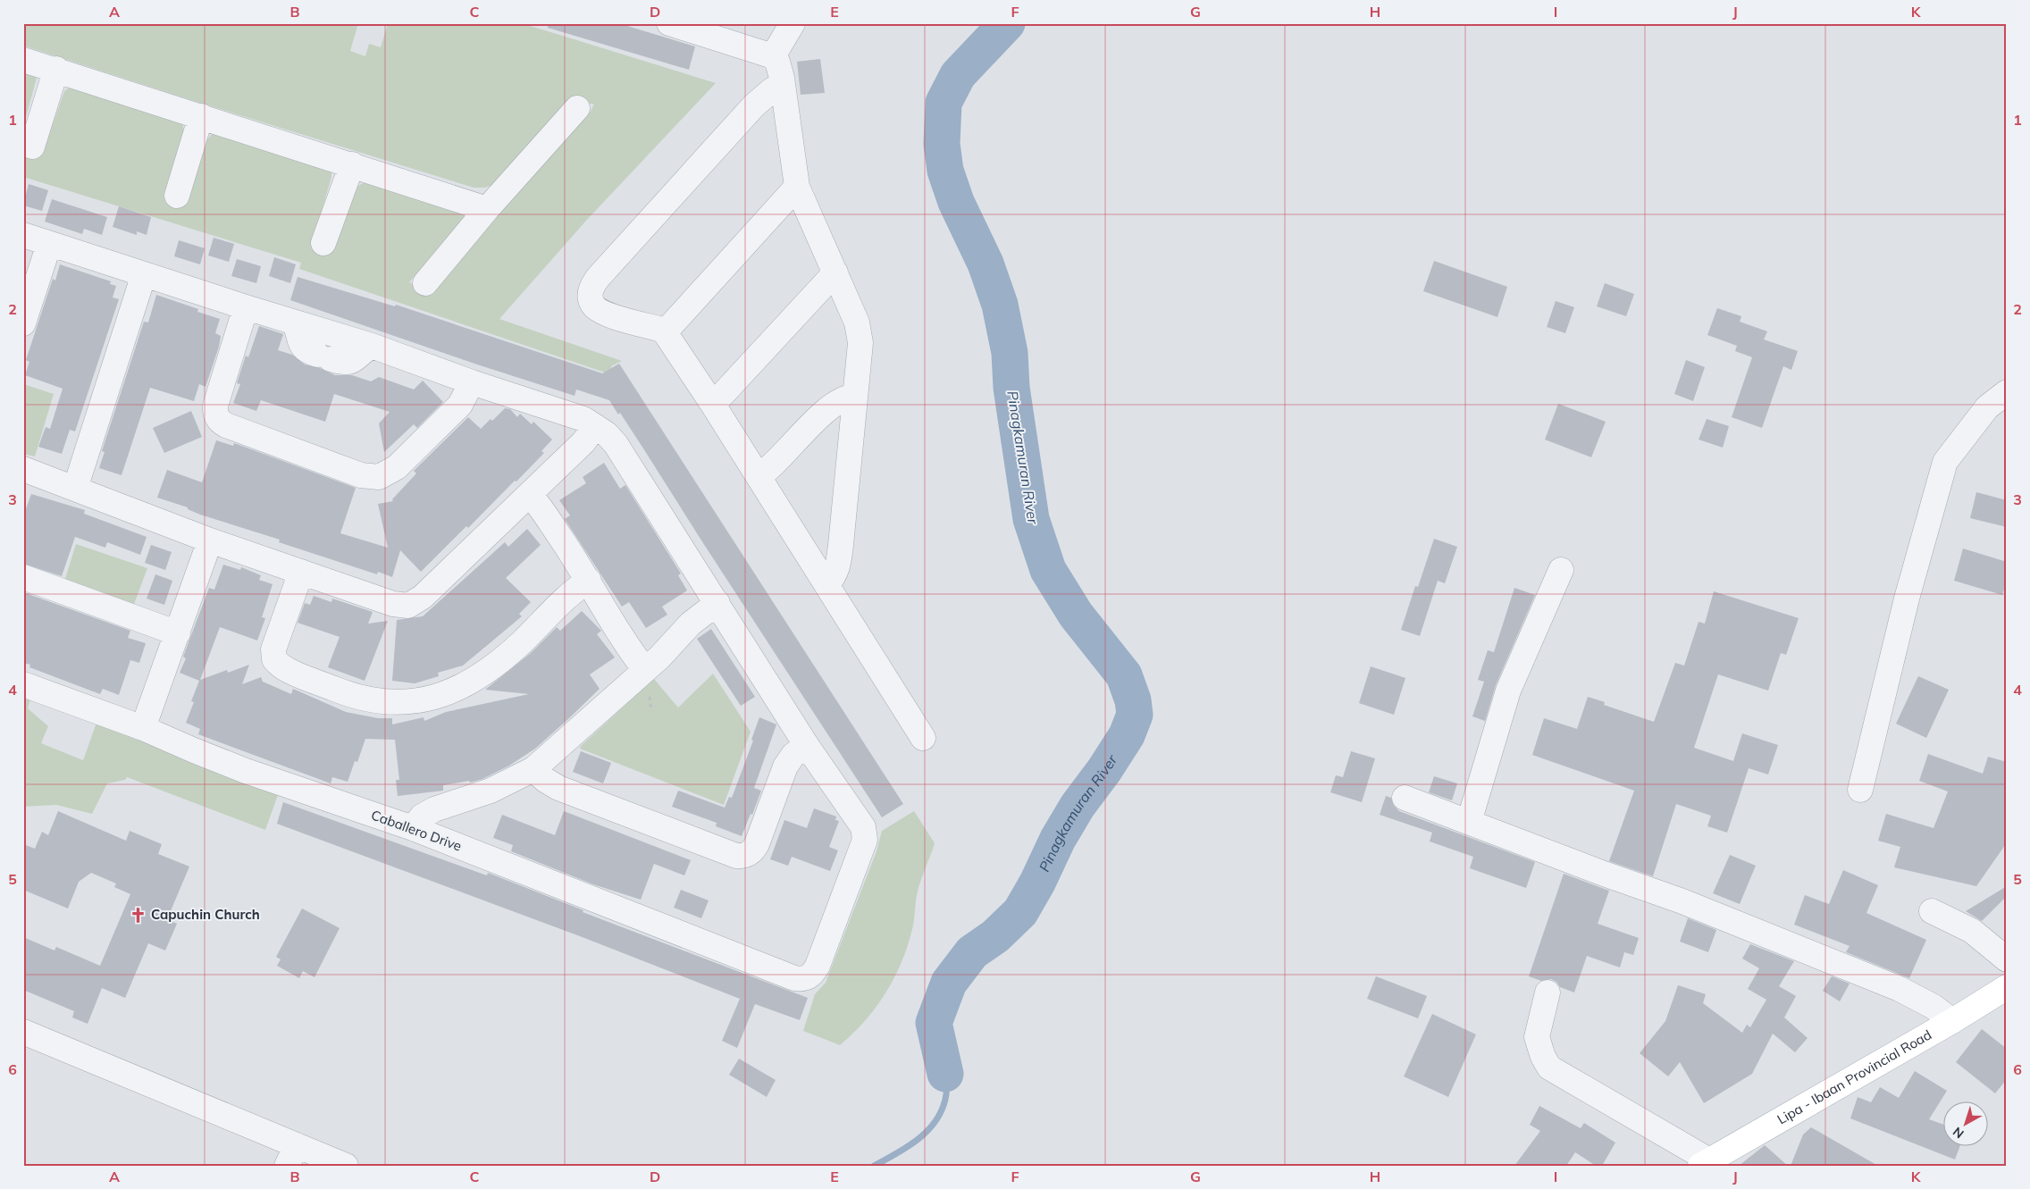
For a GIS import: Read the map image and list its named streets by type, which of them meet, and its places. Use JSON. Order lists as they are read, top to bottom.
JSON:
{
  "streets": {
    "main road": ["Lipa - Ibaan Provincial Road"],
    "street": ["Caballero Drive"]
  },
  "water": ["Pinagkamuran River"],
  "places": {
    "church": ["Capuchin Church"]
  },
  "north": "bottom left",
  "grid": {
    "columns": [
      "A",
      "B",
      "C",
      "D",
      "E",
      "F",
      "G",
      "H",
      "I",
      "J",
      "K"
    ],
    "rows": [
      "1",
      "2",
      "3",
      "4",
      "5",
      "6"
    ]
  }
}
